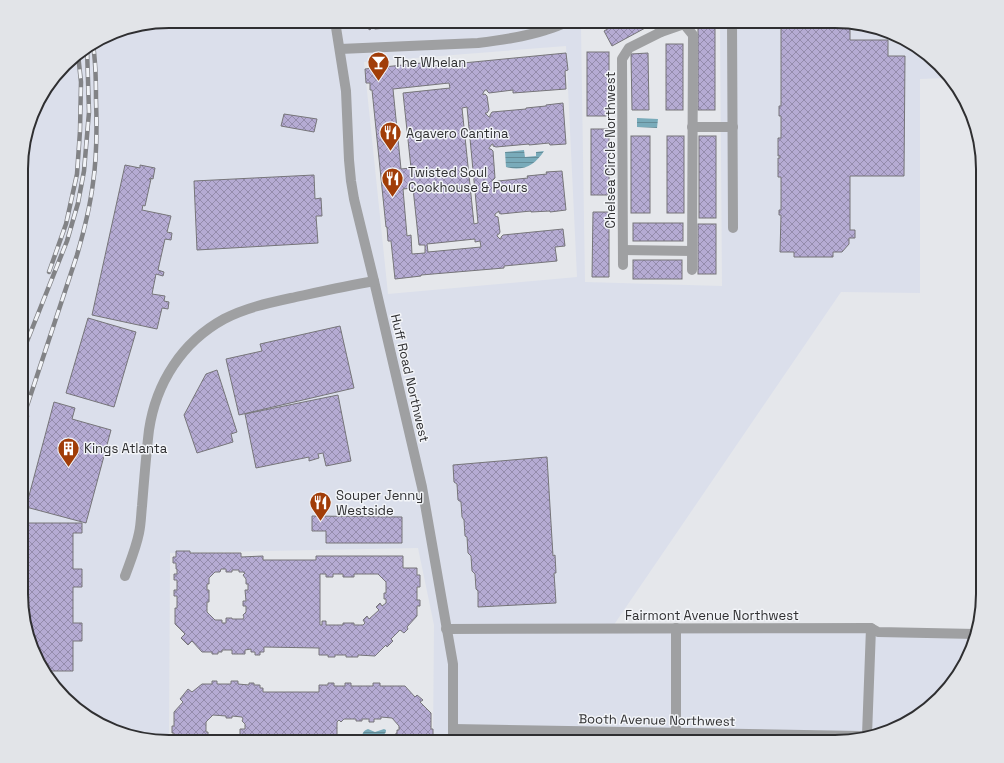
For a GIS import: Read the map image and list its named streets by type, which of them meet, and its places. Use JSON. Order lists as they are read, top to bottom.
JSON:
{
  "streets": {
    "street": [
      "Chelsea Circle Northwest",
      "Huff Road Northwest",
      "Fairmont Avenue Northwest",
      "Booth Avenue Northwest"
    ]
  },
  "crossings": [
    ["Huff Road Northwest", "Fairmont Avenue Northwest"],
    ["Huff Road Northwest", "Booth Avenue Northwest"]
  ],
  "places": {
    "bar": ["The Whelan"],
    "restaurant": ["Agavero Cantina", "Twisted Soul Cookhouse & Pours", "Souper Jenny Westside"],
    "building": ["Kings Atlanta"]
  }
}
